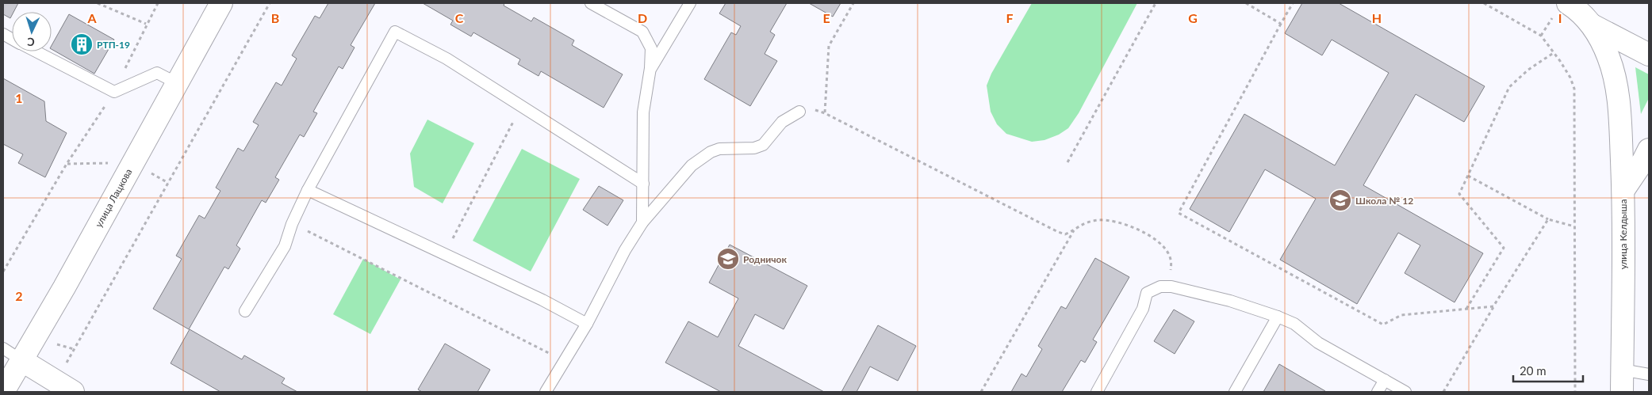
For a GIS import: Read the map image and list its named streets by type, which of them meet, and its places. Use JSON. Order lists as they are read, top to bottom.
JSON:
{
  "streets": {
    "street": ["улица Лацкова", "улица Келдыша"]
  },
  "places": {
    "building": ["РТП-19"],
    "school or university": ["Школа № 12", "Родничок"]
  },
  "scale_bar": "20 m",
  "north": "bottom",
  "grid": {
    "columns": [
      "A",
      "B",
      "C",
      "D",
      "E",
      "F",
      "G",
      "H",
      "I"
    ],
    "rows": ["1", "2"]
  }
}
